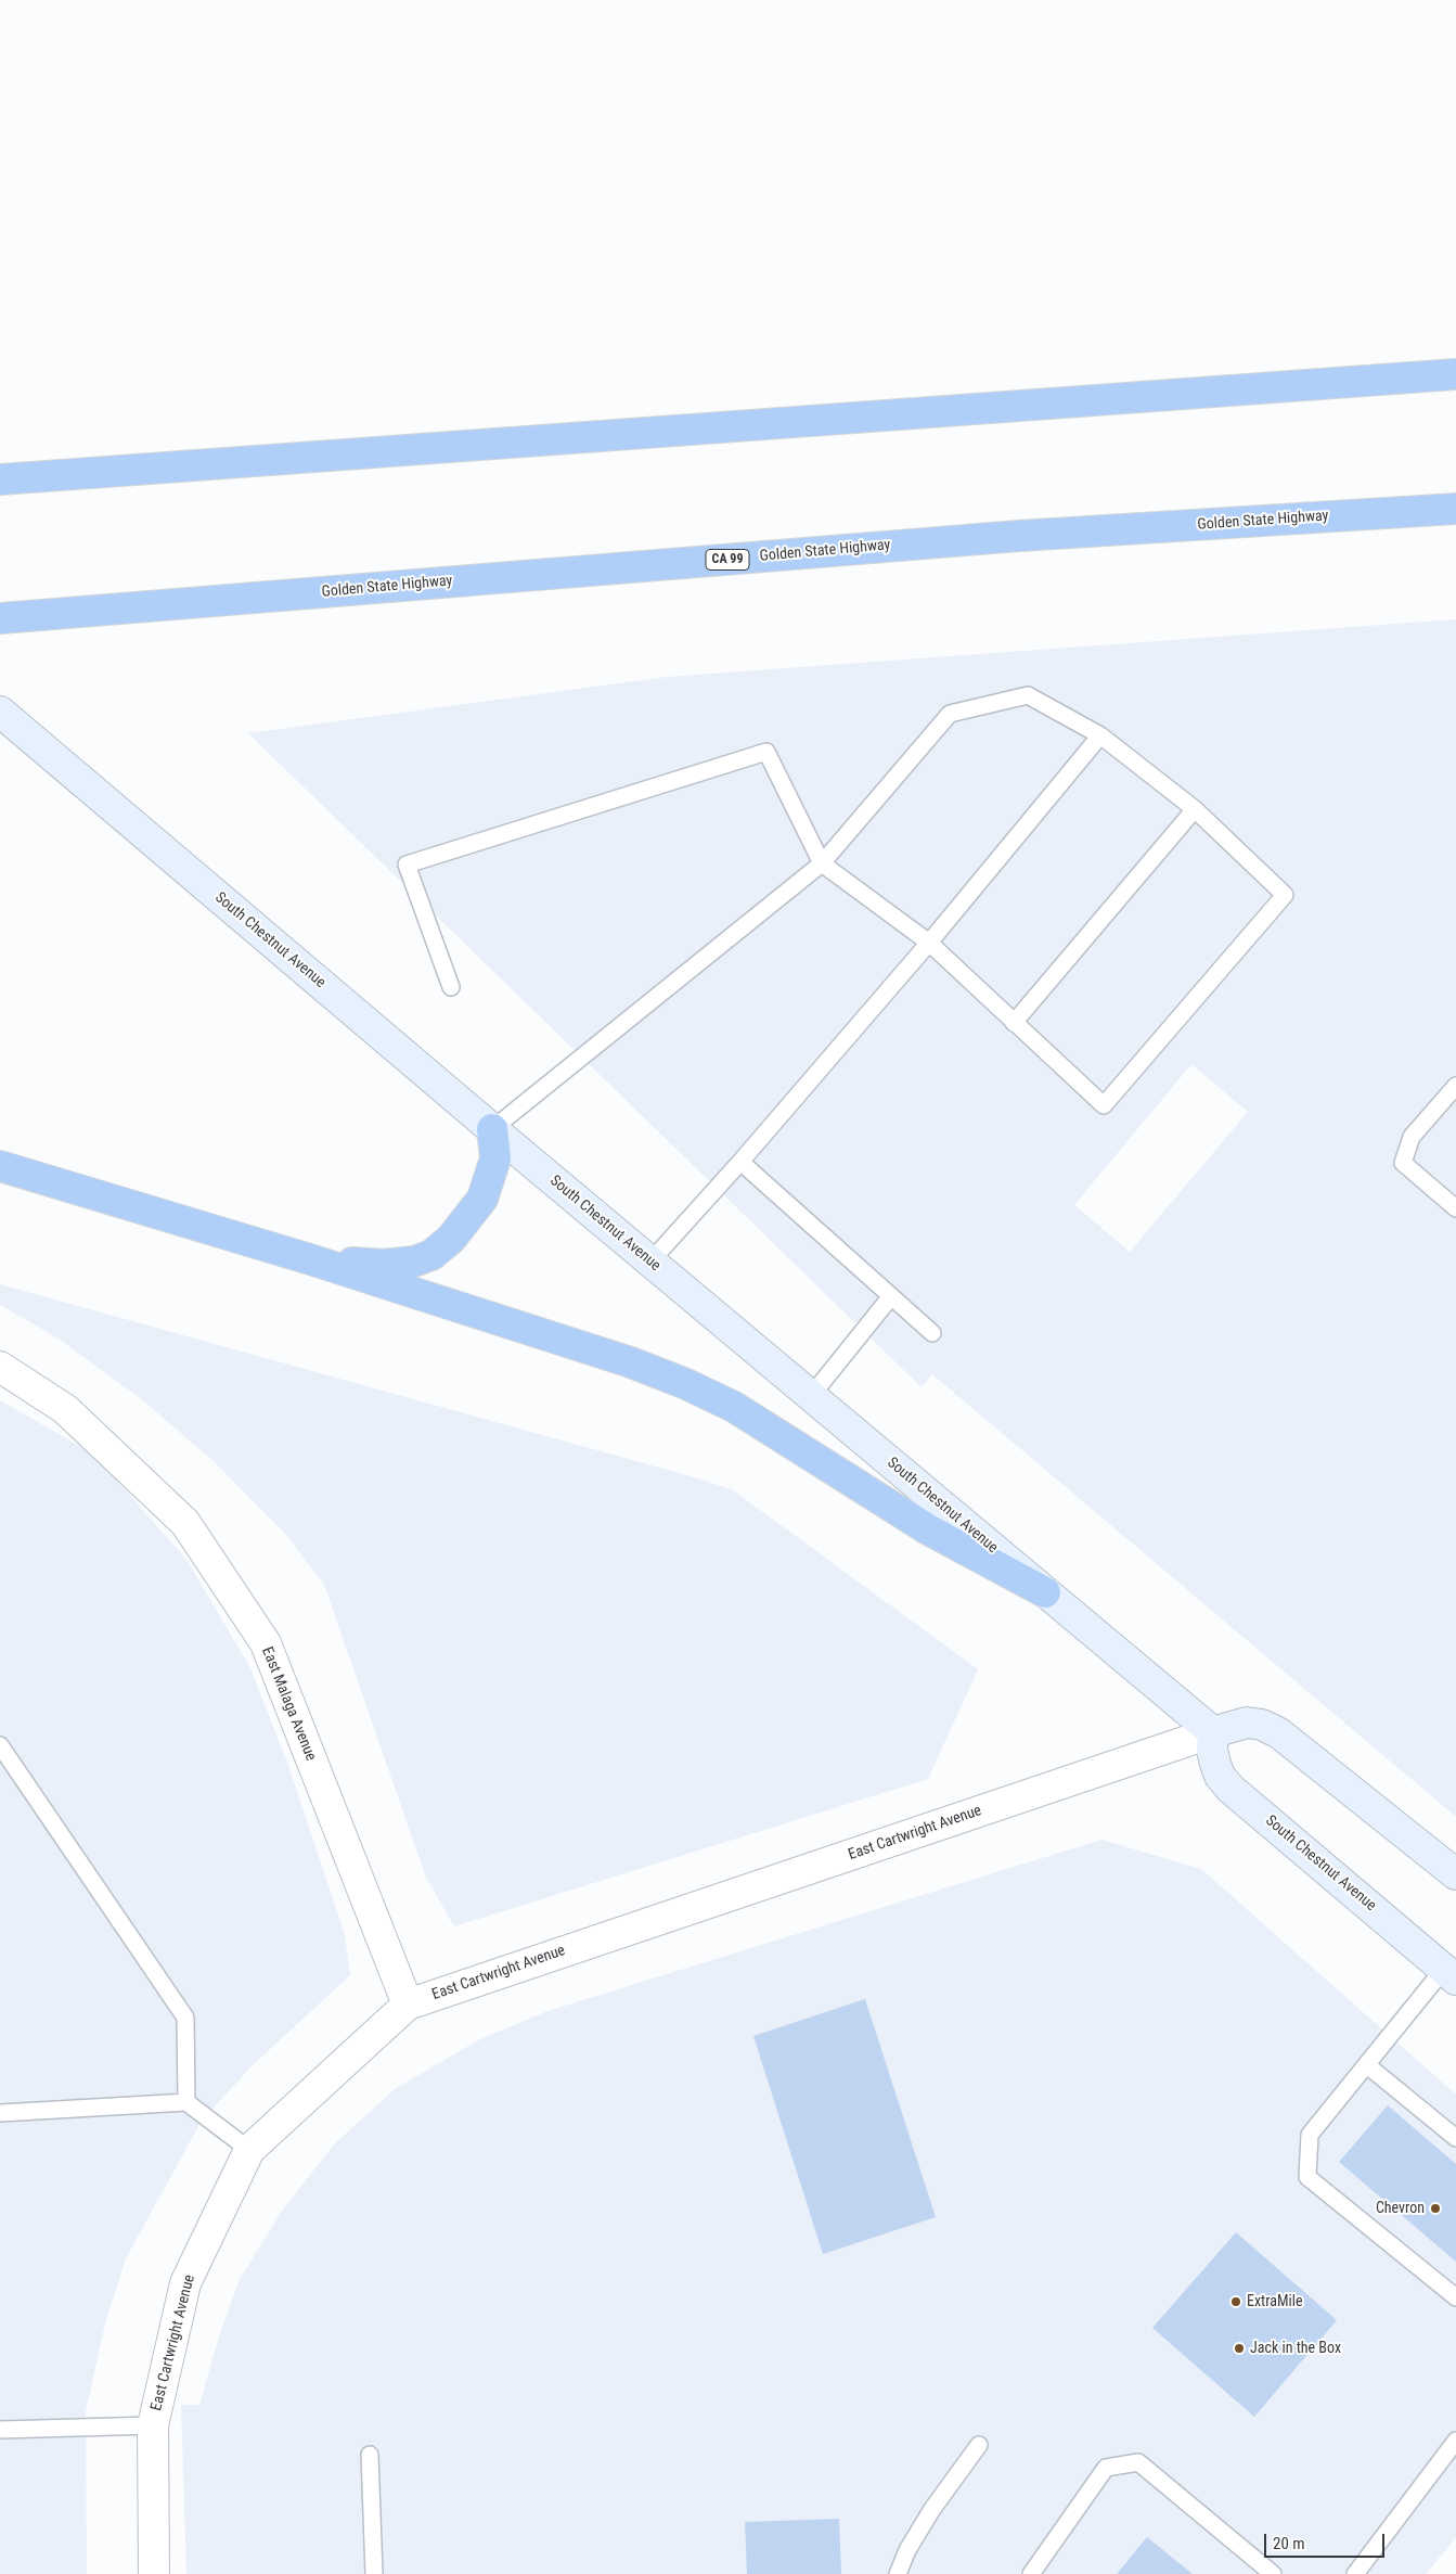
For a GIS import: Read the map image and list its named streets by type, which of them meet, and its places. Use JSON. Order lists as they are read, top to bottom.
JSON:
{
  "streets": {
    "highway": ["Golden State Highway", "CA 99"],
    "main road": ["South Chestnut Avenue"],
    "street": ["East Malaga Avenue", "East Cartwright Avenue"]
  },
  "crossings": [
    ["South Chestnut Avenue", "East Cartwright Avenue"],
    ["East Malaga Avenue", "East Cartwright Avenue"]
  ],
  "places": ["Chevron", "ExtraMile", "Jack in the Box"],
  "scale_bar": "20 m"
}
